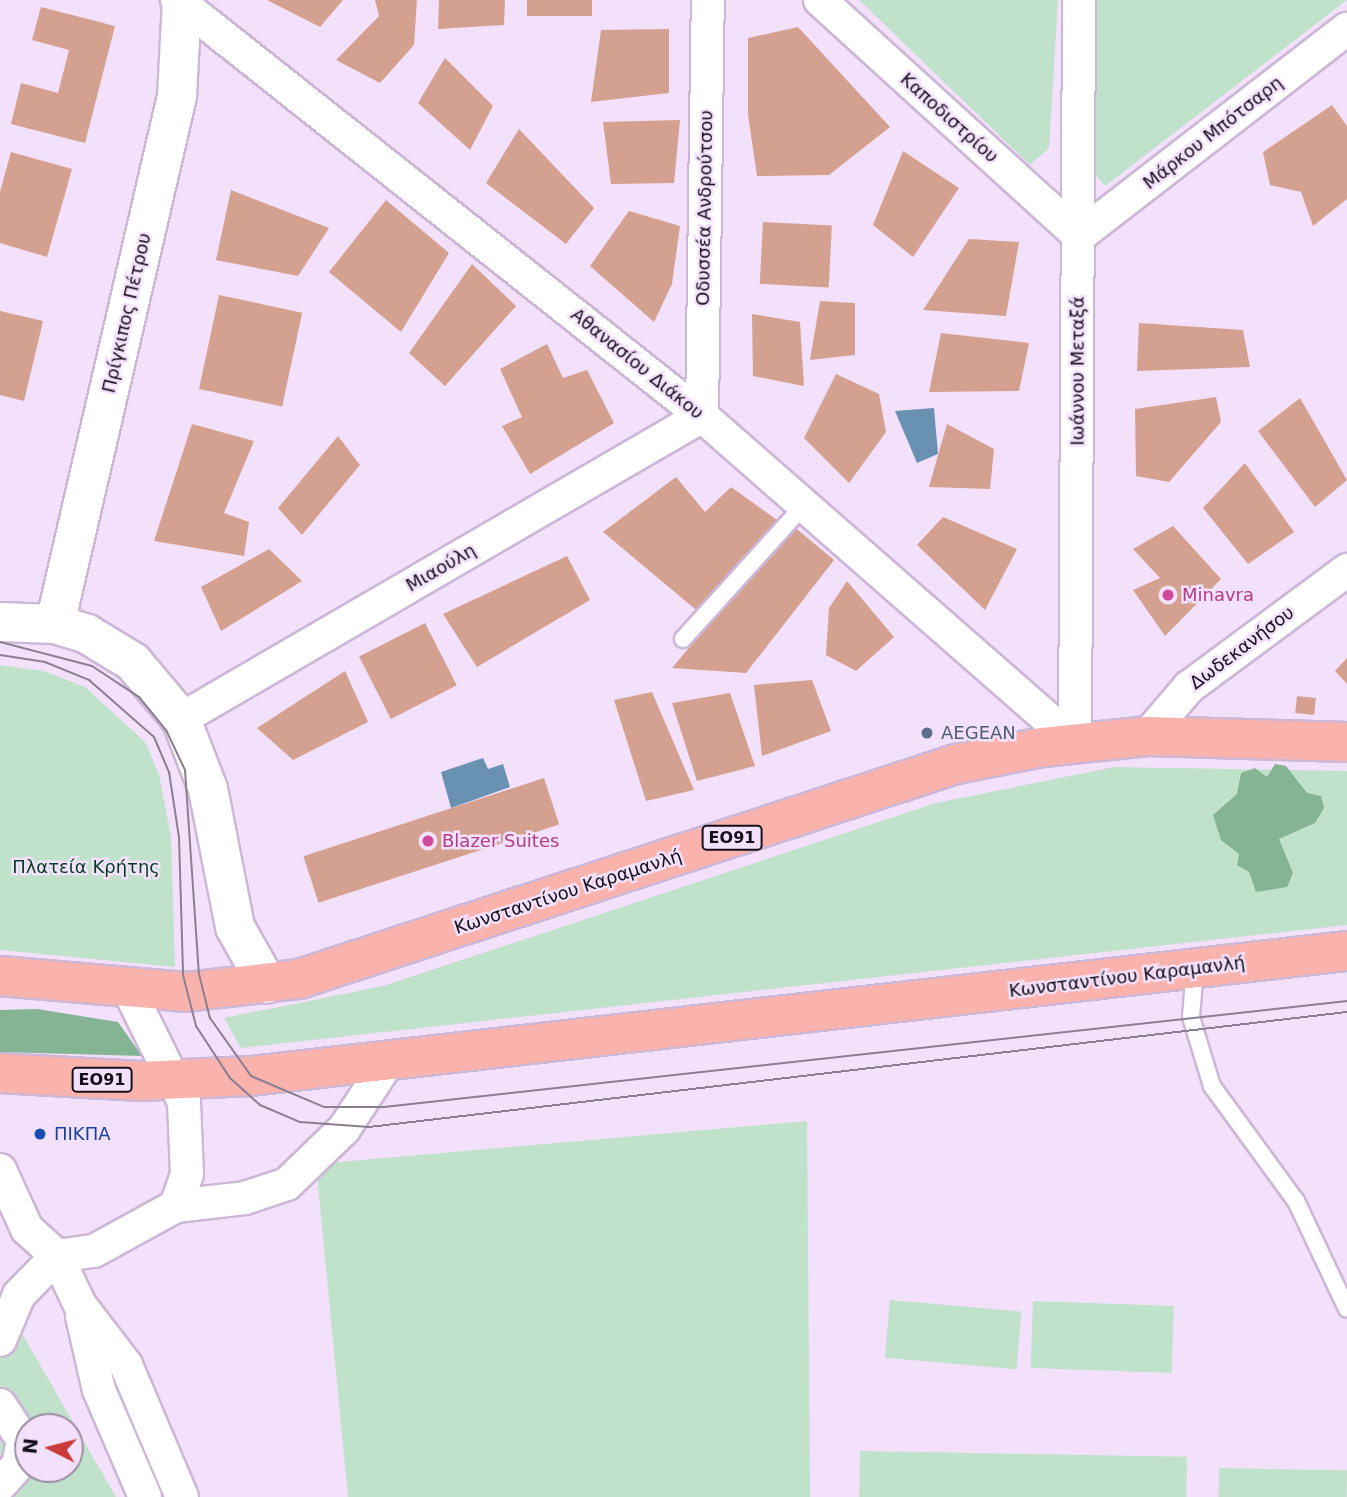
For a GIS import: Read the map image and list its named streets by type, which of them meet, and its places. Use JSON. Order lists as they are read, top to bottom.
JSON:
{
  "streets": {
    "highway": ["ΕΟ91", "Κωνσταντίνου Καραμανλή"],
    "main road": ["Πρίγκιπος Πέτρου"],
    "street": [
      "Καποδιστρίου",
      "Μάρκου Μπότσαρη",
      "Οδυσσέα Ανδρούτσου",
      "Αθανασίου Διάκου",
      "Ιωάννου Μεταξά",
      "Μιαούλη",
      "Δωδεκανήσου"
    ]
  },
  "crossings": [
    ["Καποδιστρίου", "Μάρκου Μπότσαρη"],
    ["Καποδιστρίου", "Ιωάννου Μεταξά"],
    ["Μάρκου Μπότσαρη", "Ιωάννου Μεταξά"],
    ["Οδυσσέα Ανδρούτσου", "Αθανασίου Διάκου"],
    ["Οδυσσέα Ανδρούτσου", "Μιαούλη"],
    ["Πρίγκιπος Πέτρου", "Αθανασίου Διάκου"],
    ["Αθανασίου Διάκου", "Ιωάννου Μεταξά"],
    ["Αθανασίου Διάκου", "Μιαούλη"],
    ["Αθανασίου Διάκου", "Κωνσταντίνου Καραμανλή"],
    ["Ιωάννου Μεταξά", "Κωνσταντίνου Καραμανλή"],
    ["Δωδεκανήσου", "Κωνσταντίνου Καραμανλή"]
  ],
  "parks": ["Πλατεία Κρήτης"],
  "places": [
    "Minavra",
    "AEGEAN",
    "Blazer Suites",
    "ΠΙΚΠΑ"
  ],
  "north": "left"
}
